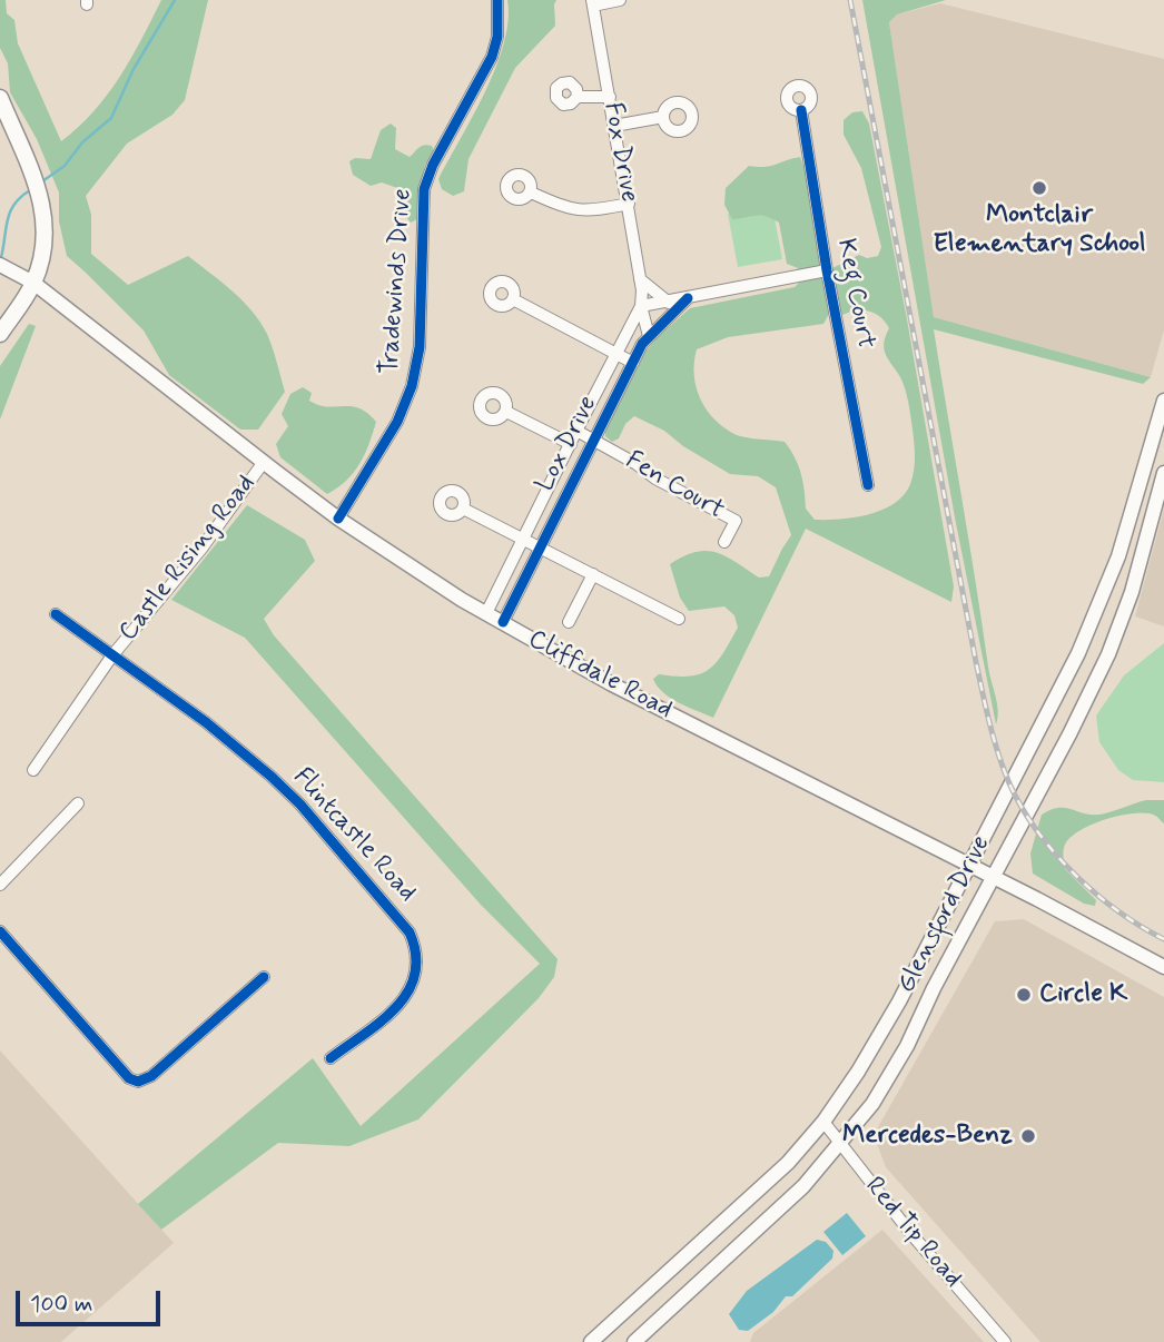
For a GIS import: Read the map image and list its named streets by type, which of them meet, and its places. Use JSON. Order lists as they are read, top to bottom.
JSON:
{
  "streets": {
    "main road": ["Cliffdale Road", "Glensford Drive"],
    "street": [
      "Fox Drive",
      "Tradewinds Drive",
      "Keg Court",
      "Lox Drive",
      "Fen Court",
      "Castle Rising Road",
      "Flintcastle Road",
      "Red Tip Road"
    ]
  },
  "crossings": [
    ["Fox Drive", "Lox Drive"],
    ["Tradewinds Drive", "Cliffdale Road"],
    ["Lox Drive", "Fen Court"],
    ["Lox Drive", "Cliffdale Road"],
    ["Castle Rising Road", "Cliffdale Road"],
    ["Castle Rising Road", "Flintcastle Road"],
    ["Cliffdale Road", "Glensford Drive"],
    ["Glensford Drive", "Red Tip Road"]
  ],
  "places": ["Montclair Elementary School", "Circle K", "Mercedes-Benz"],
  "scale_bar": "100 m"
}
